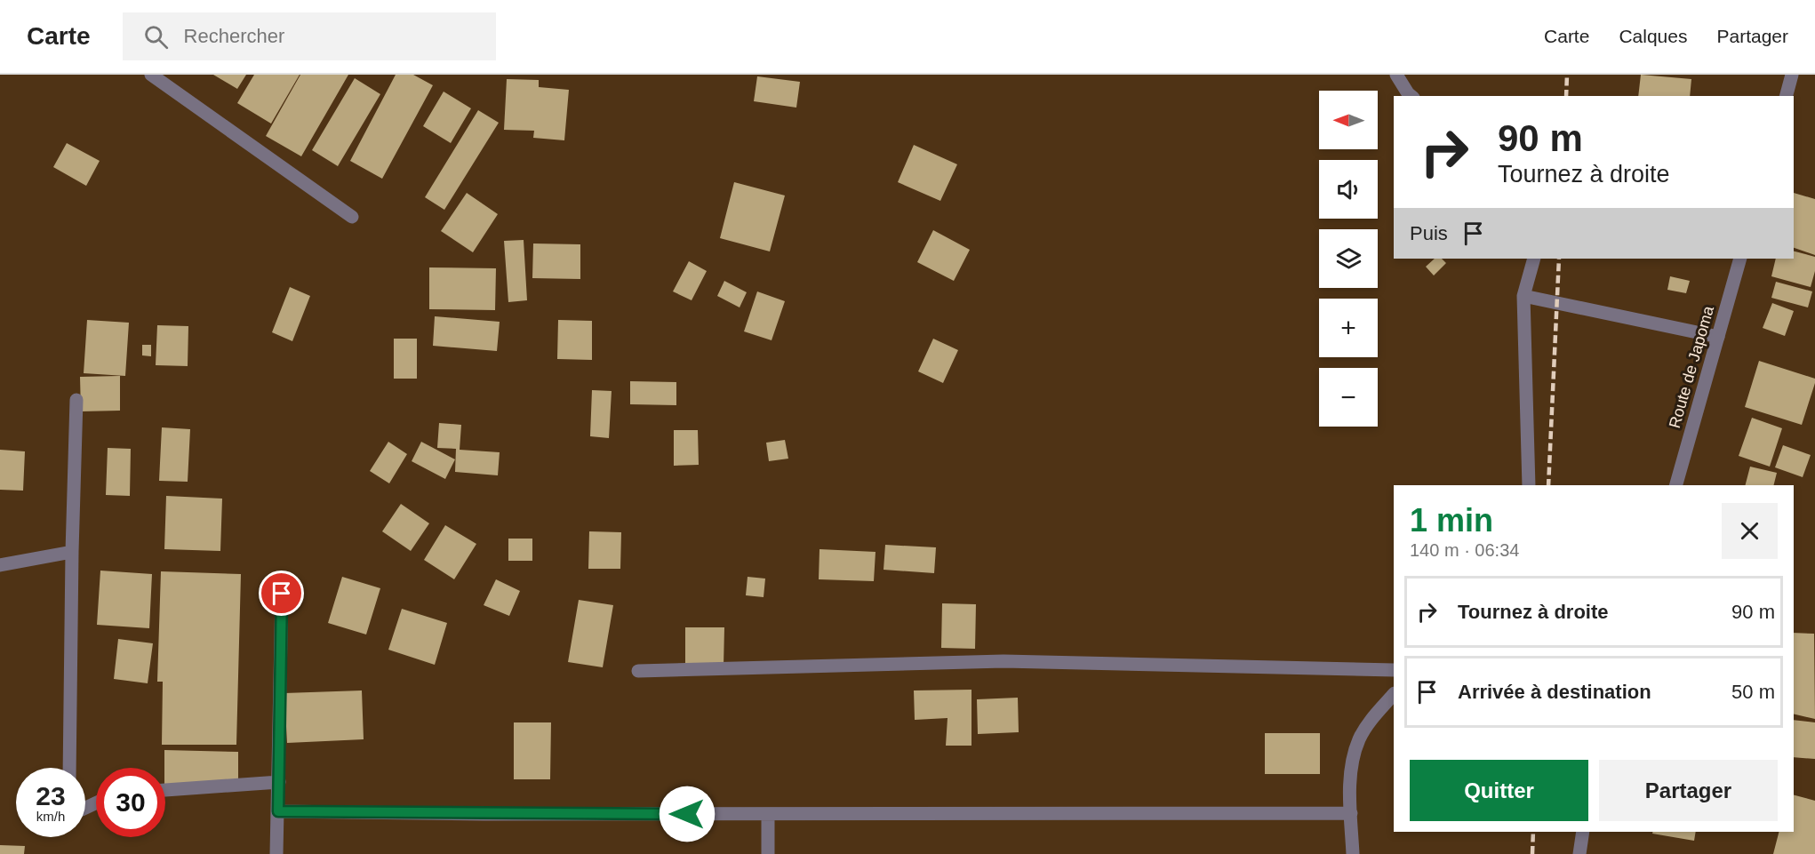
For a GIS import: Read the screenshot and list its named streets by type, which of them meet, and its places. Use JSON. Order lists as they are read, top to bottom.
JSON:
{
  "streets": {
    "street": ["Route de Japoma"]
  },
  "north": "left",
  "page": {
    "header": "Carte",
    "search": "Rechercher",
    "nav": ["Carte", "Calques", "Partager"],
    "map_buttons": ["+", "−"],
    "turn": ["90 m", "Tournez à droite"],
    "then": "Puis",
    "heading": ["1 min", "140 m · 06:34"],
    "list": [
      {
        "name": "Tournez à droite",
        "value": "90 m"
      },
      {
        "name": "Arrivée à destination",
        "value": "50 m"
      }
    ],
    "buttons": ["Quitter", "Partager"],
    "speed": "23 km/h",
    "limit": "30"
  }
}
